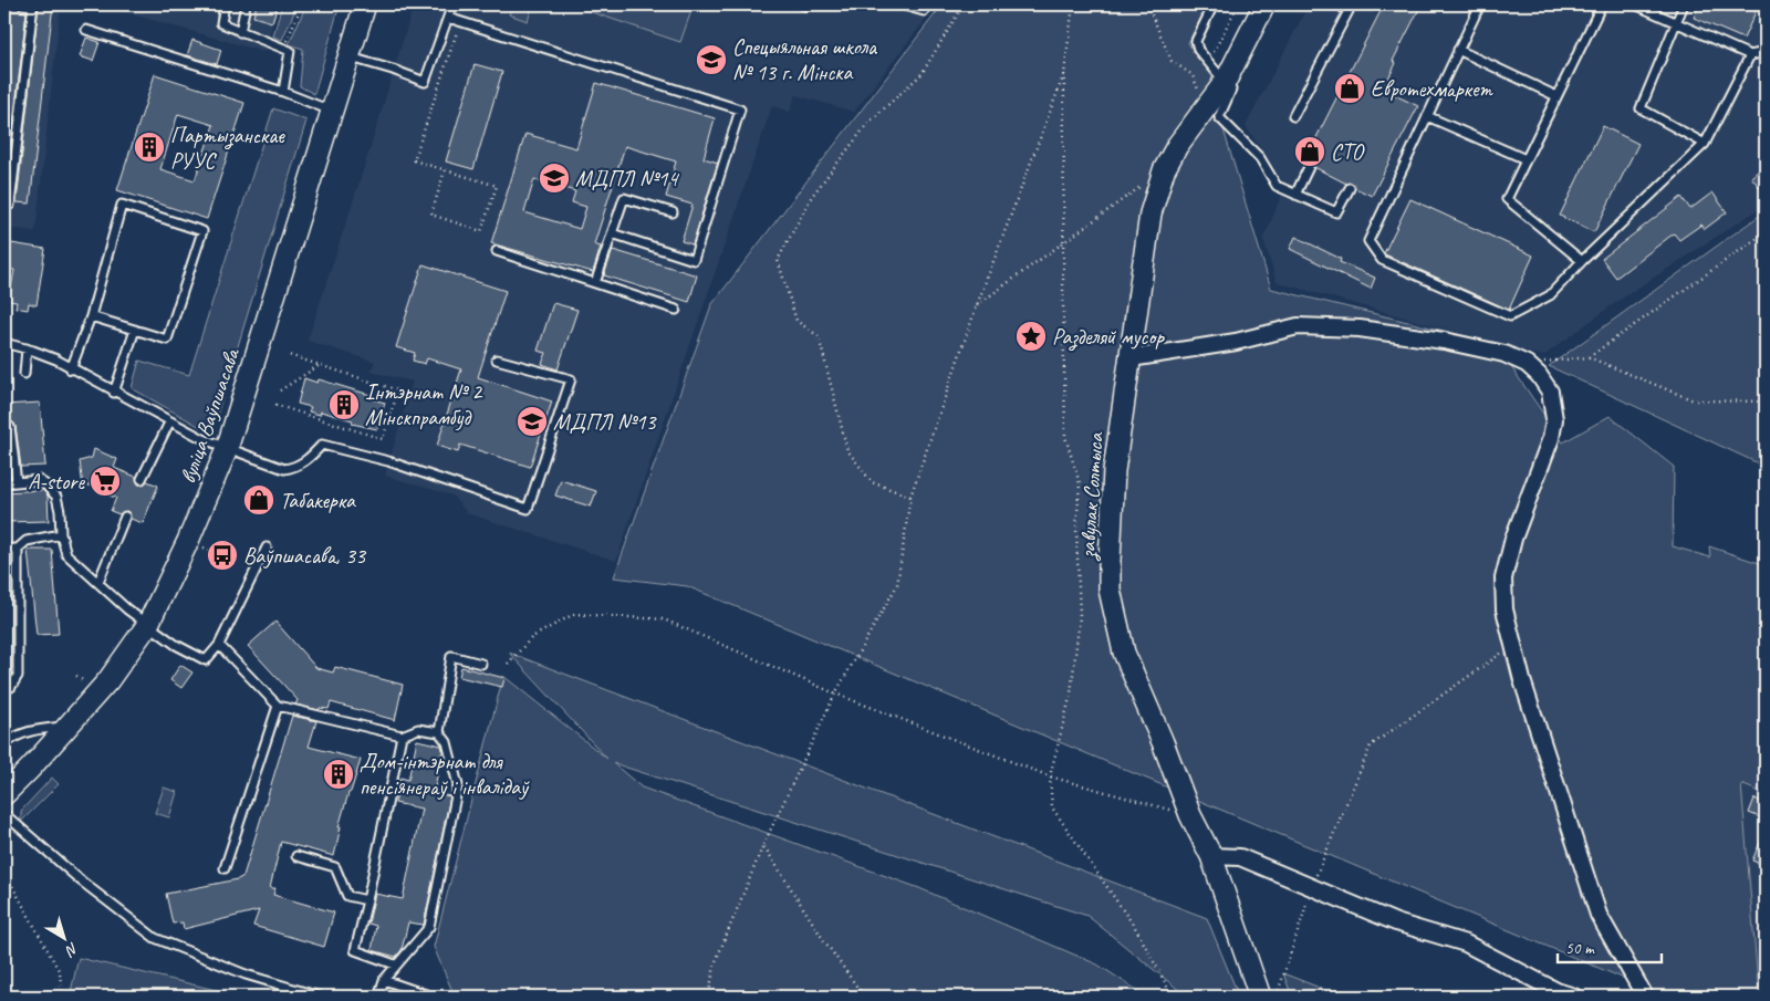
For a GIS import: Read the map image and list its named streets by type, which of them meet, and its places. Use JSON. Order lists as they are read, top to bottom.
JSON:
{
  "streets": {
    "street": ["вуліца Ваўпшасава", "завулак Солтыса"]
  },
  "places": {
    "school or university": ["Спецыяльная школа № 13 г. Мінска", "МДПЛ №14", "МДПЛ №13"],
    "shop": ["Евротехмаркет", "СТО", "Табакерка"],
    "building": ["Партызанскае РУУС", "Інтэрнат № 2 Мінскпрамбуд", "Дом-інтэрнат для пенсіянераў і інвалідаў"],
    "place": ["Разделяй мусор"],
    "supermarket": ["А-store"],
    "bus stop": ["Ваўпшасава, 33"]
  },
  "scale_bar": "50 m",
  "north": "bottom right"
}
